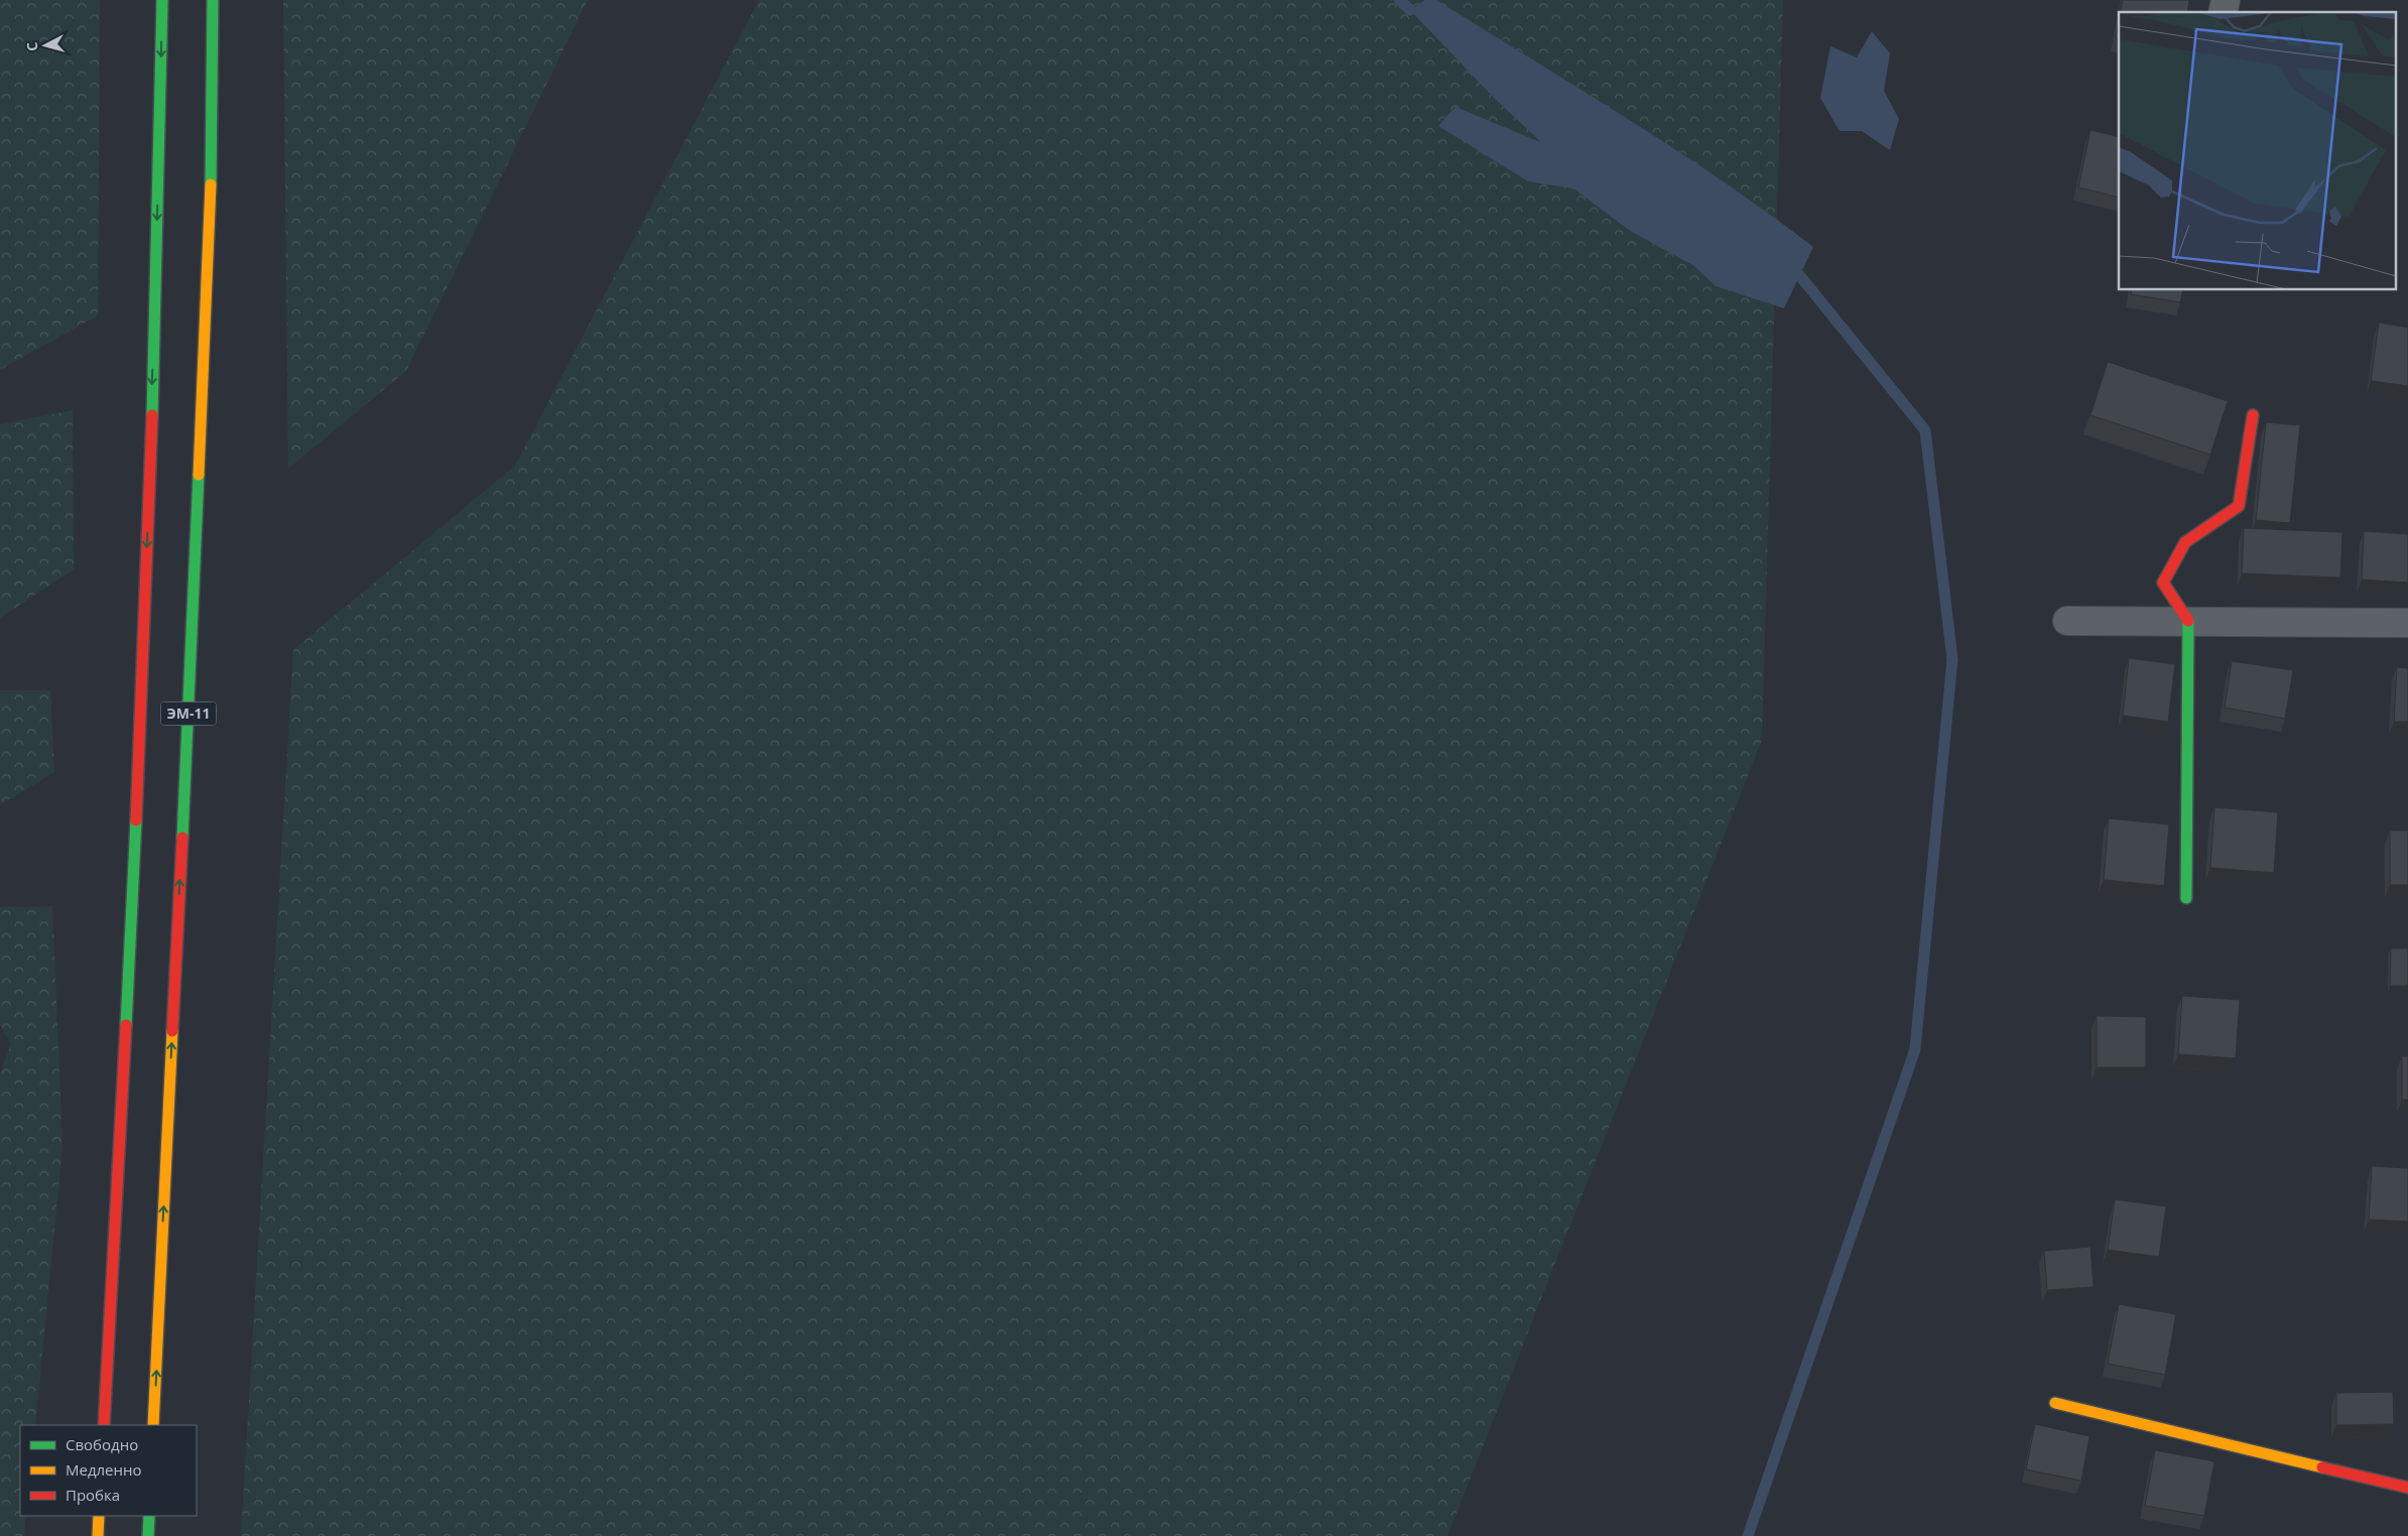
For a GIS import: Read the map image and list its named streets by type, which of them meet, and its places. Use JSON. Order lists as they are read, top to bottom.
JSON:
{
  "streets": {
    "main road": ["ЭМ-11"]
  },
  "legend": ["Свободно", "Медленно", "Пробка"],
  "north": "left"
}
